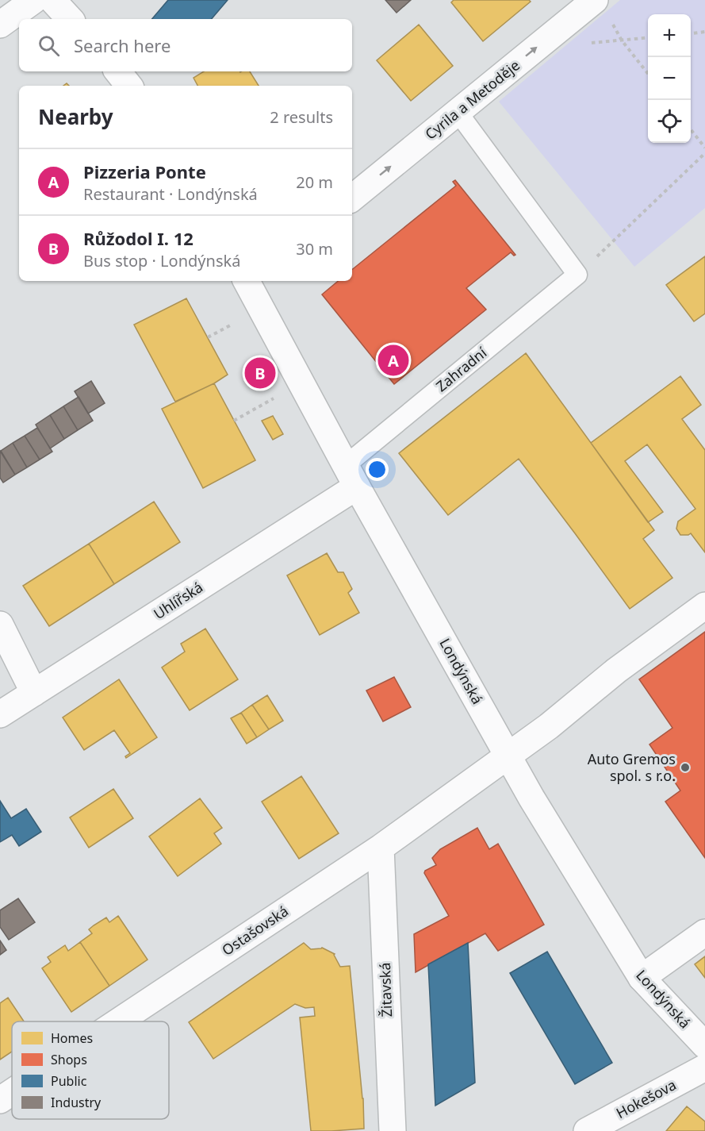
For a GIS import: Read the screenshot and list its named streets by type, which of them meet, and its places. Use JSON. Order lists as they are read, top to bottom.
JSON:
{
  "streets": {
    "street": [
      "Cyrila a Metoděje",
      "Uhlířská",
      "Londýnská",
      "Ostašovská",
      "Žitavská",
      "Hokešova"
    ],
    "lane": ["Zahradní"]
  },
  "crossings": [
    ["Zahradní", "Uhlířská"],
    ["Zahradní", "Londýnská"],
    ["Uhlířská", "Londýnská"],
    ["Londýnská", "Ostašovská"],
    ["Ostašovská", "Žitavská"]
  ],
  "one_way": ["Cyrila a Metoděje"],
  "places": ["Auto Gremos spol. s r.o."],
  "legend": [
    "Homes",
    "Shops",
    "Public",
    "Industry"
  ],
  "page": {
    "map_buttons": ["+", "−"],
    "search": "Search here",
    "heading": ["Nearby", "2 results"],
    "list": [
      {
        "mark": "A",
        "name": "Pizzeria Ponte",
        "note": "Restaurant · Londýnská",
        "value": "20 m"
      },
      {
        "mark": "B",
        "name": "Růžodol I. 12",
        "note": "Bus stop · Londýnská",
        "value": "30 m"
      }
    ],
    "pins": ["A", "B"]
  }
}
